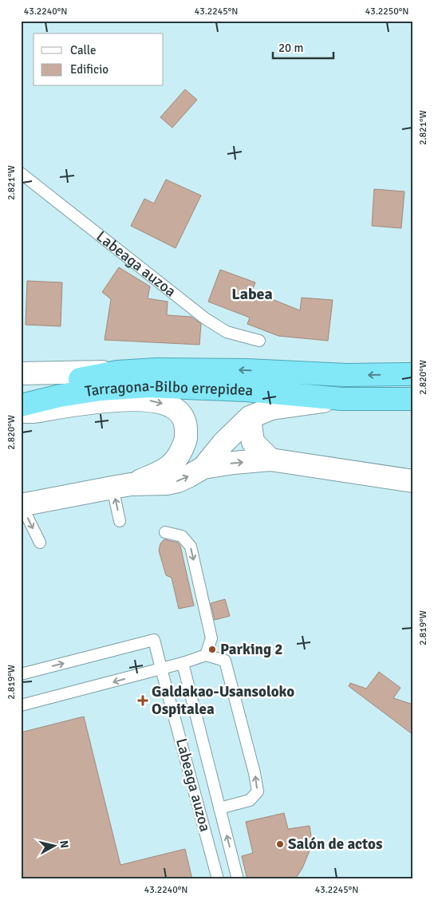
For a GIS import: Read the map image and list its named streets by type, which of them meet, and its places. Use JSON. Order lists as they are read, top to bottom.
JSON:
{
  "streets": {
    "highway": ["Tarragona-Bilbo errepidea"],
    "lane": ["Labeaga auzoa"]
  },
  "districts": ["Labea"],
  "places": {
    "other": ["Parking 2", "Salón de actos"],
    "health": ["Galdakao-Usansoloko Ospitalea"]
  },
  "legend": ["Calle", "Edificio"],
  "scale_bar": "20 m",
  "north": "right",
  "coordinates": [
    "43.2240°N",
    "43.2245°N",
    "43.2250°N",
    "2.821°W",
    "2.820°W",
    "2.819°W"
  ]
}
